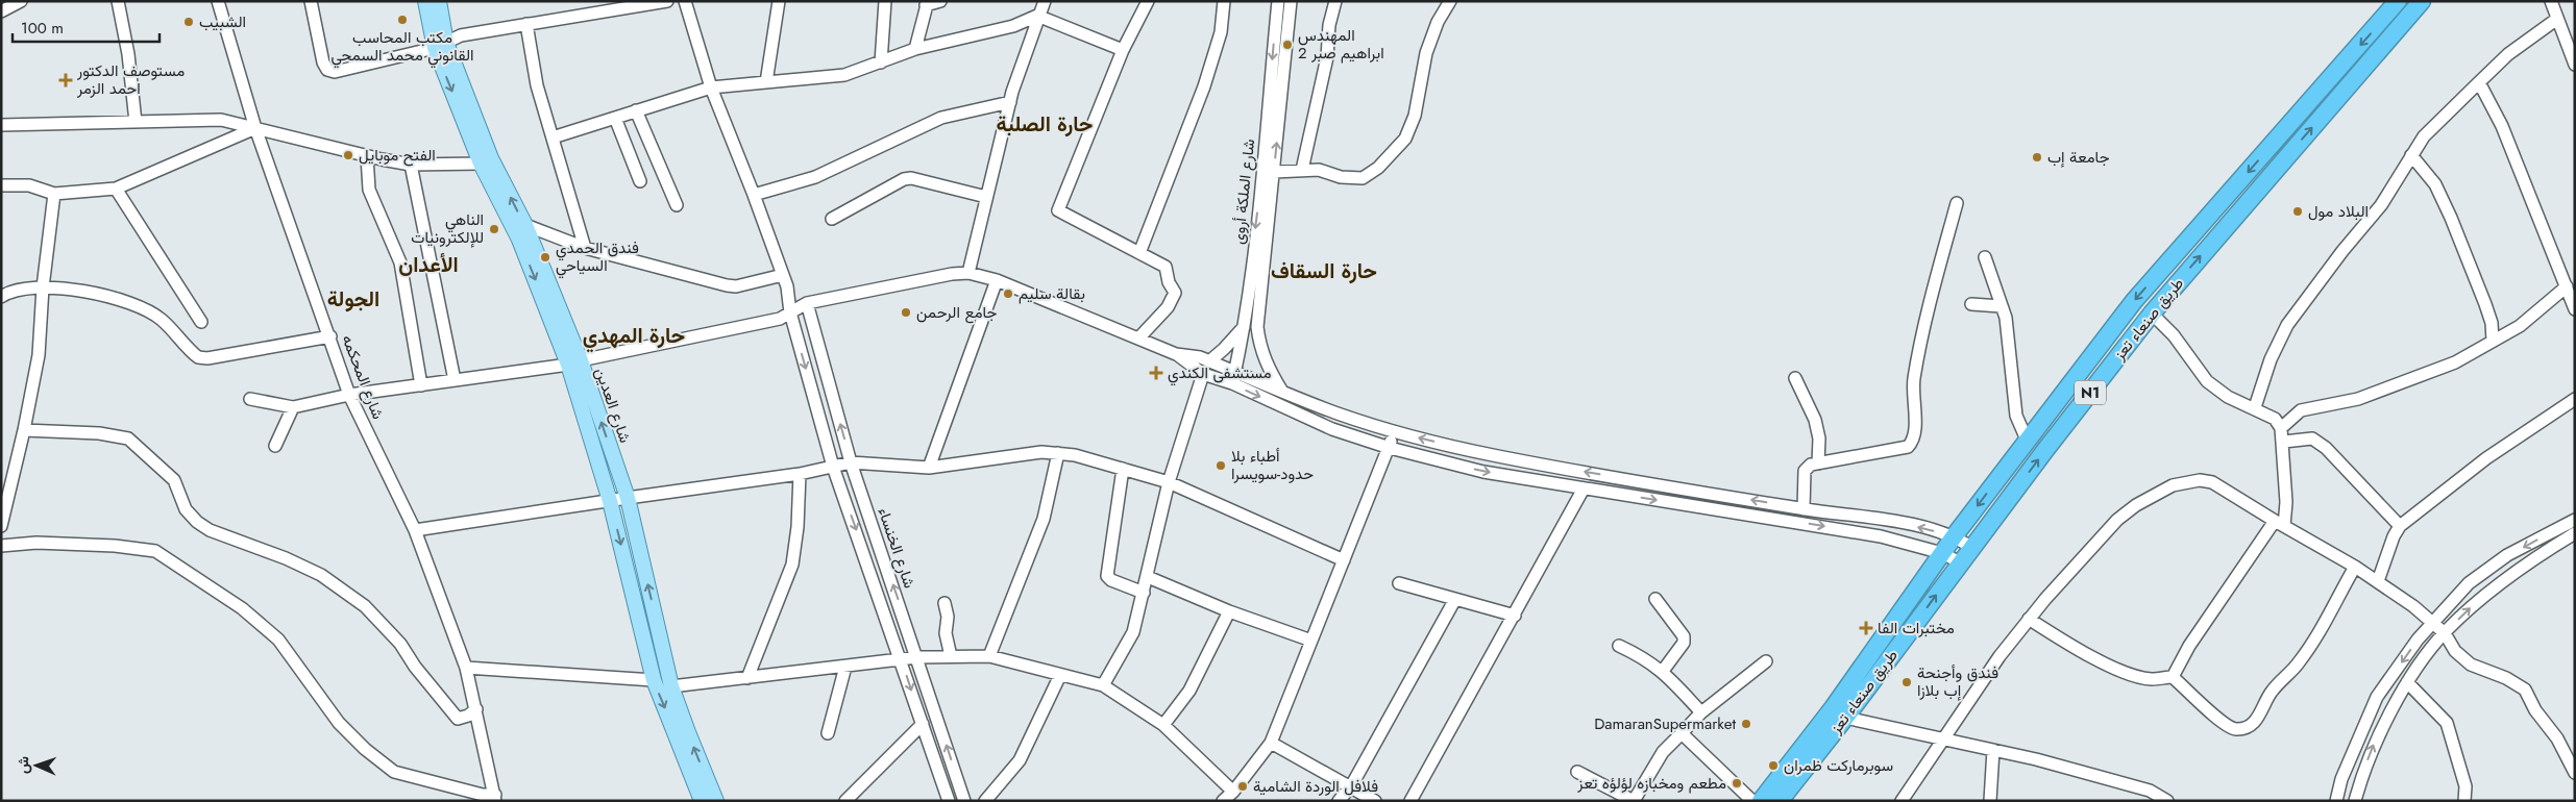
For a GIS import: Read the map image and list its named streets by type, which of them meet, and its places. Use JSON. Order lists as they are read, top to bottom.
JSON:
{
  "streets": {
    "highway": ["طريق صنعاء تعز", "N1"],
    "main road": ["شارع العدين"],
    "street": ["شارع الملكة أروى", "شارع المحكمه", "شارع الخنساء"]
  },
  "districts": [
    "حارة الصلبة",
    "الأعدان",
    "حارة السقاف",
    "الجولة",
    "حارة المهدي"
  ],
  "places": {
    "other": [
      "مكتب المحاسب القانوني محمد السمحي",
      "الشبيب",
      "المهندس ابراهيم صبر 2",
      "الفتح موبايل",
      "جامعة إب",
      "البلاد مول",
      "الناهي للإلكترونيات",
      "فندق الحمدي السياحي",
      "بقالة سليم",
      "جامع الرحمن",
      "أطباء بلا حدود-سويسرا",
      "فندق وأجنحة إب بلازا",
      "DamaranSupermarket",
      "سوبرماركت ظمران",
      "مطعم ومخبازه لؤلؤه تعز",
      "فلافل الوردة الشامية"
    ],
    "health": ["مستوصف الدكتور احمد الزمر", "مستشفى الكندي", "مختبرات الفا"]
  },
  "scale_bar": "100 m",
  "north": "left"
}
